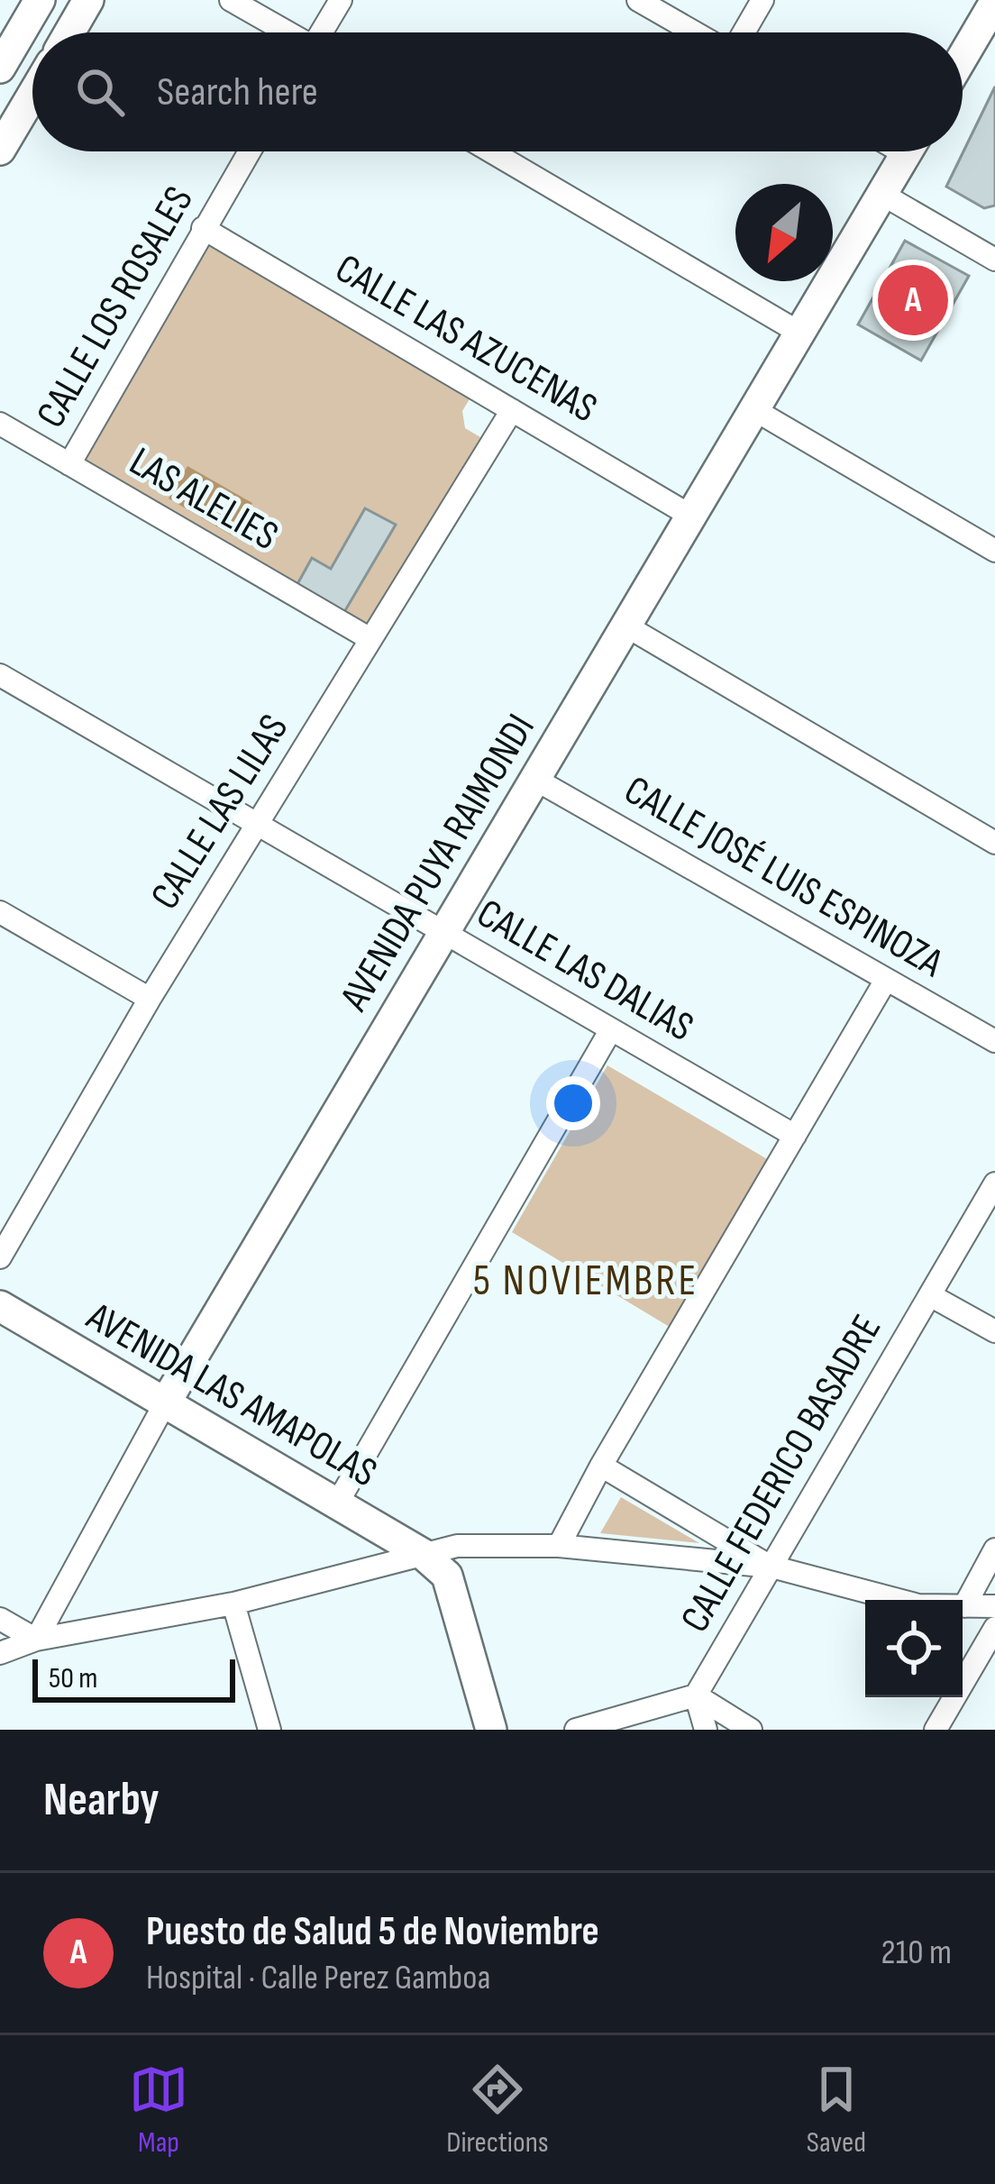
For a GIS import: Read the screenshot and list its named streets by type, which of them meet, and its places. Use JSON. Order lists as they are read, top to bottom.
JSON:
{
  "streets": {
    "street": [
      "CALLE LOS ROSALES",
      "CALLE LAS AZUCENAS",
      "LAS ALELIES",
      "CALLE LAS LILAS",
      "AVENIDA PUYA RAIMONDI",
      "CALLE JOSÉ LUIS ESPINOZA",
      "CALLE LAS DALIAS",
      "AVENIDA LAS AMAPOLAS",
      "CALLE FEDERICO BASADRE"
    ]
  },
  "crossings": [
    ["CALLE LOS ROSALES", "CALLE LAS AZUCENAS"],
    ["CALLE LOS ROSALES", "LAS ALELIES"],
    ["CALLE LAS AZUCENAS", "CALLE LAS LILAS"],
    ["CALLE LAS AZUCENAS", "AVENIDA PUYA RAIMONDI"],
    ["LAS ALELIES", "CALLE LAS LILAS"],
    ["CALLE LAS LILAS", "CALLE LAS DALIAS"],
    ["AVENIDA PUYA RAIMONDI", "CALLE JOSÉ LUIS ESPINOZA"],
    ["AVENIDA PUYA RAIMONDI", "CALLE LAS DALIAS"],
    ["AVENIDA PUYA RAIMONDI", "AVENIDA LAS AMAPOLAS"]
  ],
  "districts": ["5 NOVIEMBRE"],
  "scale_bar": "50 m",
  "north": "bottom left",
  "page": {
    "search": "Search here",
    "pins": "A",
    "scale": "50 m",
    "heading": "Nearby",
    "list": [
      {
        "mark": "A",
        "name": "Puesto de Salud 5 de Noviembre",
        "note": "Hospital · Calle Perez Gamboa",
        "value": "210 m"
      }
    ],
    "nav": ["Map", "Directions", "Saved"]
  }
}
